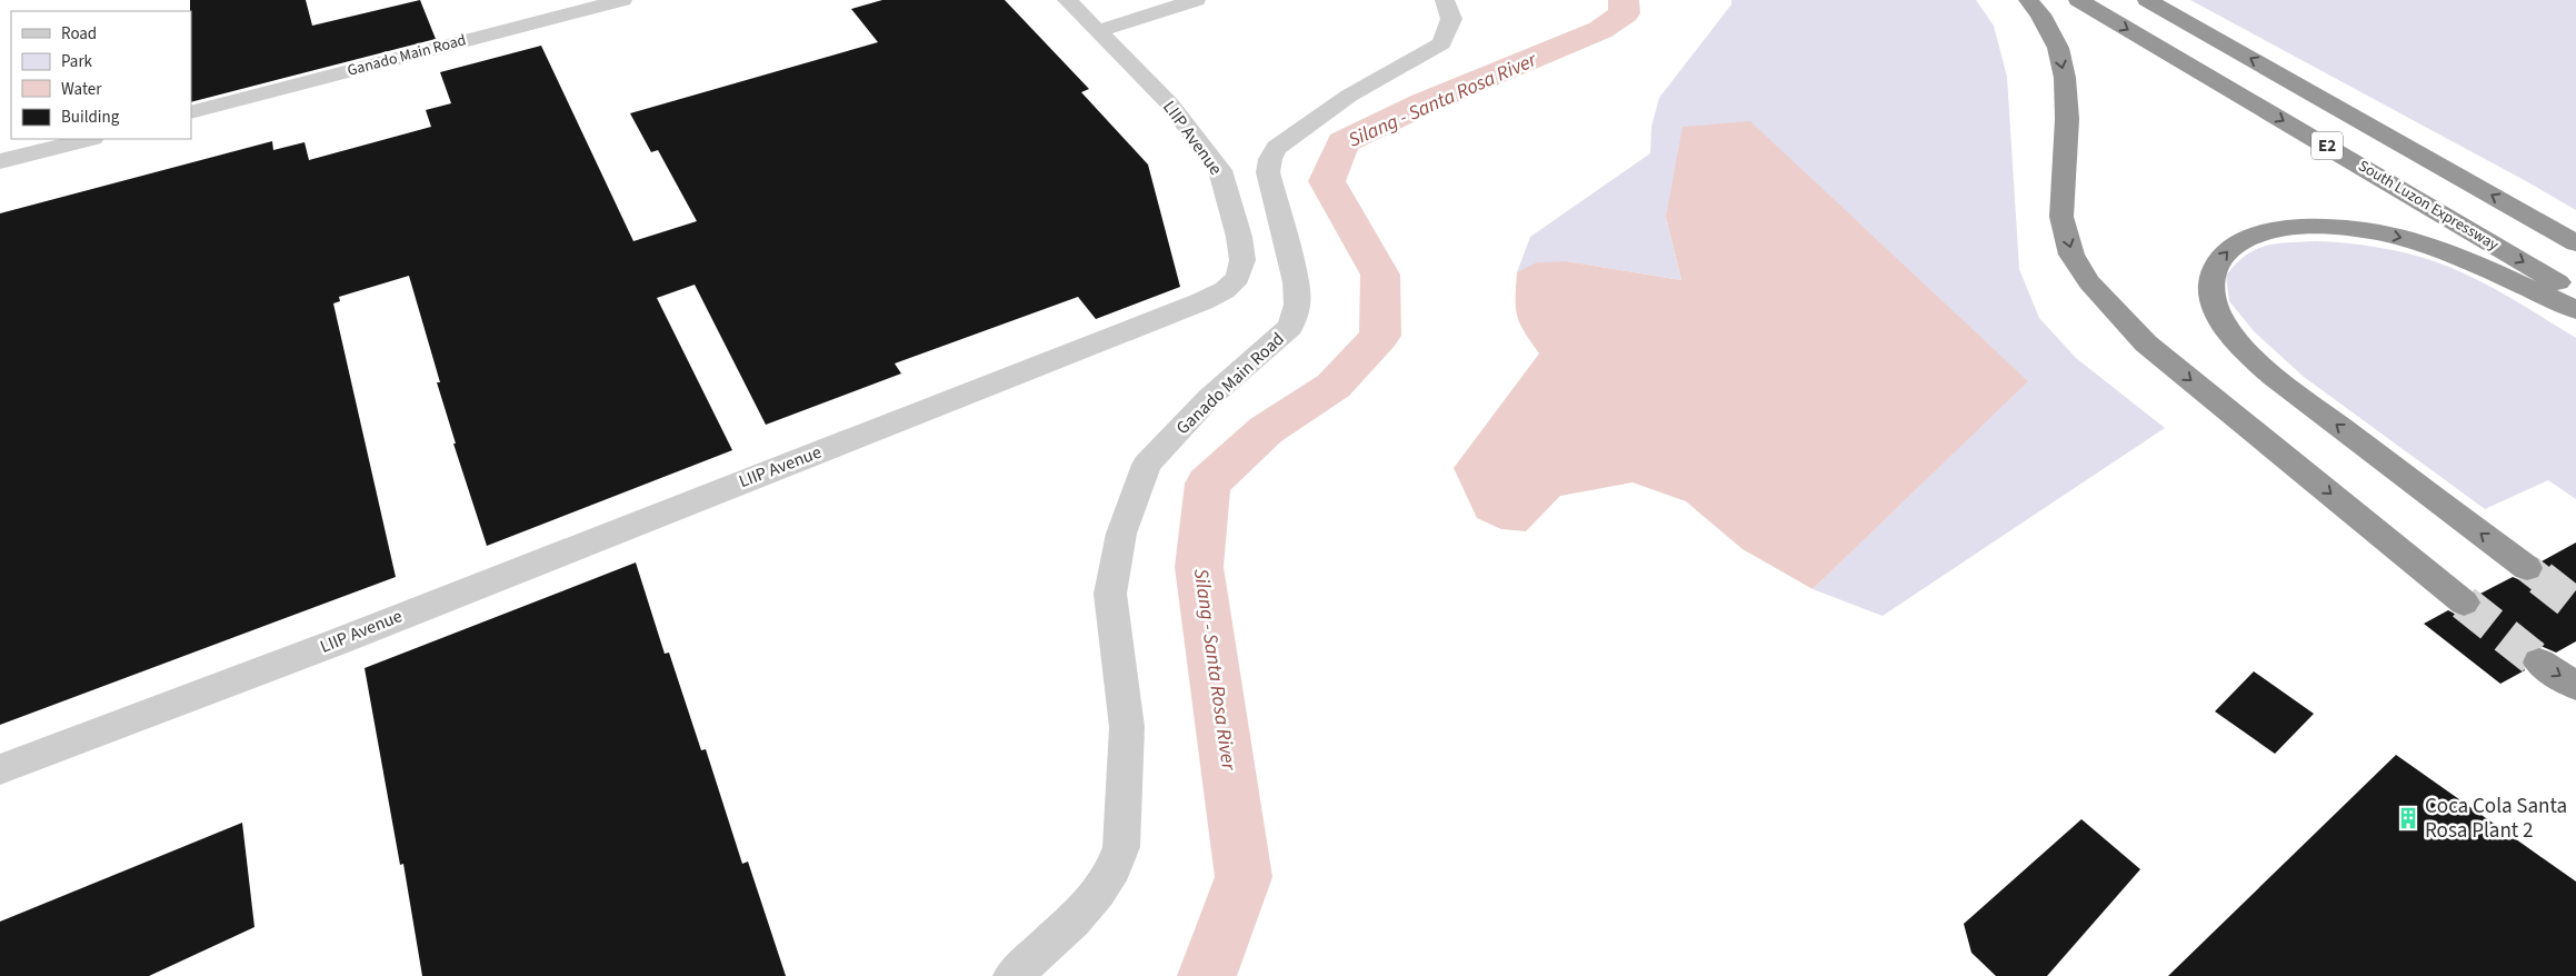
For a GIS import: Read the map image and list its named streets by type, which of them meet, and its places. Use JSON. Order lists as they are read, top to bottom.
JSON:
{
  "streets": {
    "highway": ["E2", "South Luzon Expressway"],
    "street": ["Ganado Main Road", "LIIP Avenue"]
  },
  "water": ["Silang - Santa Rosa River"],
  "places": {
    "building": ["Coca Cola Santa Rosa Plant 2"]
  },
  "legend": [
    "Road",
    "Park",
    "Water",
    "Building"
  ]
}
